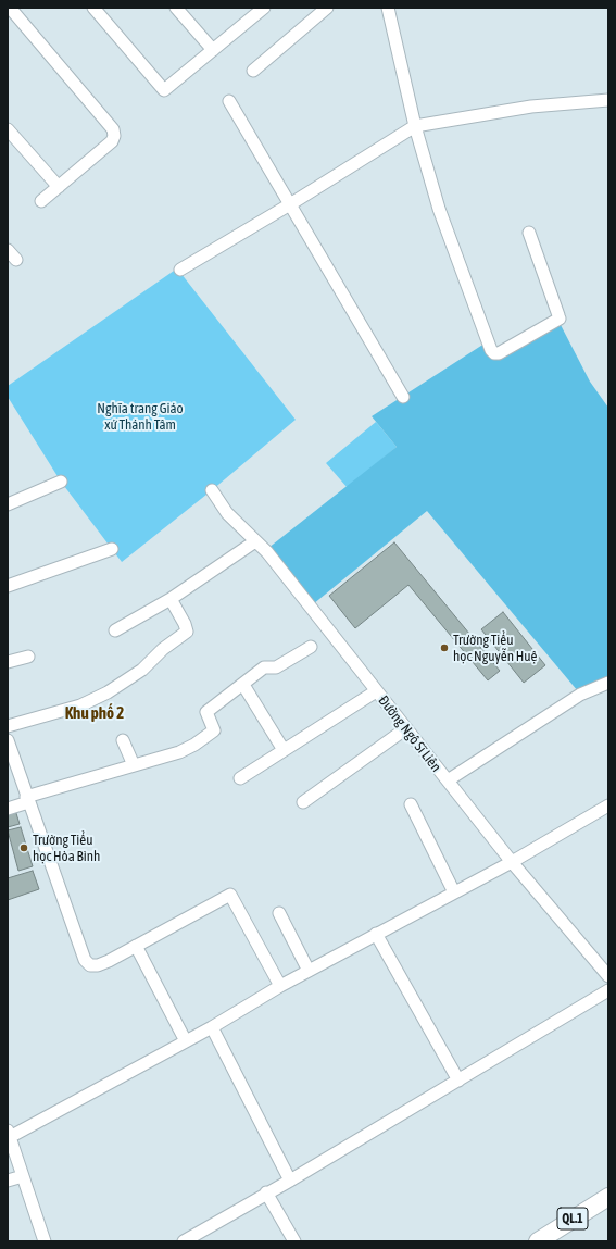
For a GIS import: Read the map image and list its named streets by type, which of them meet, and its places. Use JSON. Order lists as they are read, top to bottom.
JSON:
{
  "streets": {
    "highway": ["QL.1"],
    "street": ["Đường Ngô Sĩ Liên"]
  },
  "districts": ["Khu phố 2"],
  "parks": ["Nghĩa trang Giáo xứ Thánh Tâm"],
  "places": ["Trường Tiểu học Nguyễn Huệ", "Trường Tiểu học Hòa Bình"]
}
